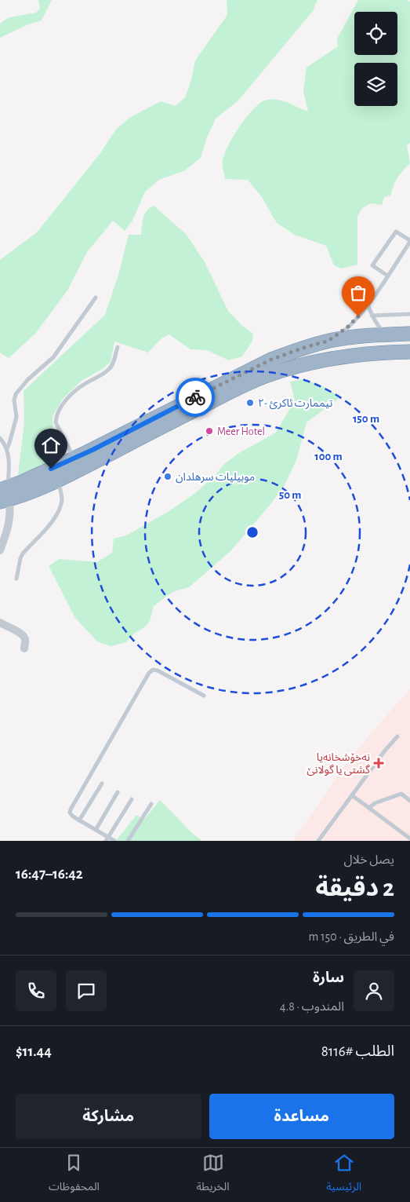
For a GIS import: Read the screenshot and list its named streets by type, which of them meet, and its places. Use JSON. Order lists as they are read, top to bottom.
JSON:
{
  "places": {
    "other": ["تيممارت ئاكرئ -٢", "Meer Hotel", "موبيليات سرهلدان"],
    "health": ["نەخۆشخانەیا گشتی یا گولانێ"]
  },
  "page": {
    "heading": ["2 دقيقة", "يصل خلال", "16:42–16:47"],
    "panel": [
      "سارة",
      "المندوب · 4.8",
      "الطلب #8116",
      "$11.44"
    ],
    "bar": "في الطريق · 150 m",
    "buttons": ["مساعدة", "مشاركة"],
    "tabs": ["الرئيسية", "الخريطة", "المحفوظات"]
  },
  "rings": ["150 m", "100 m", "50 m"]
}
